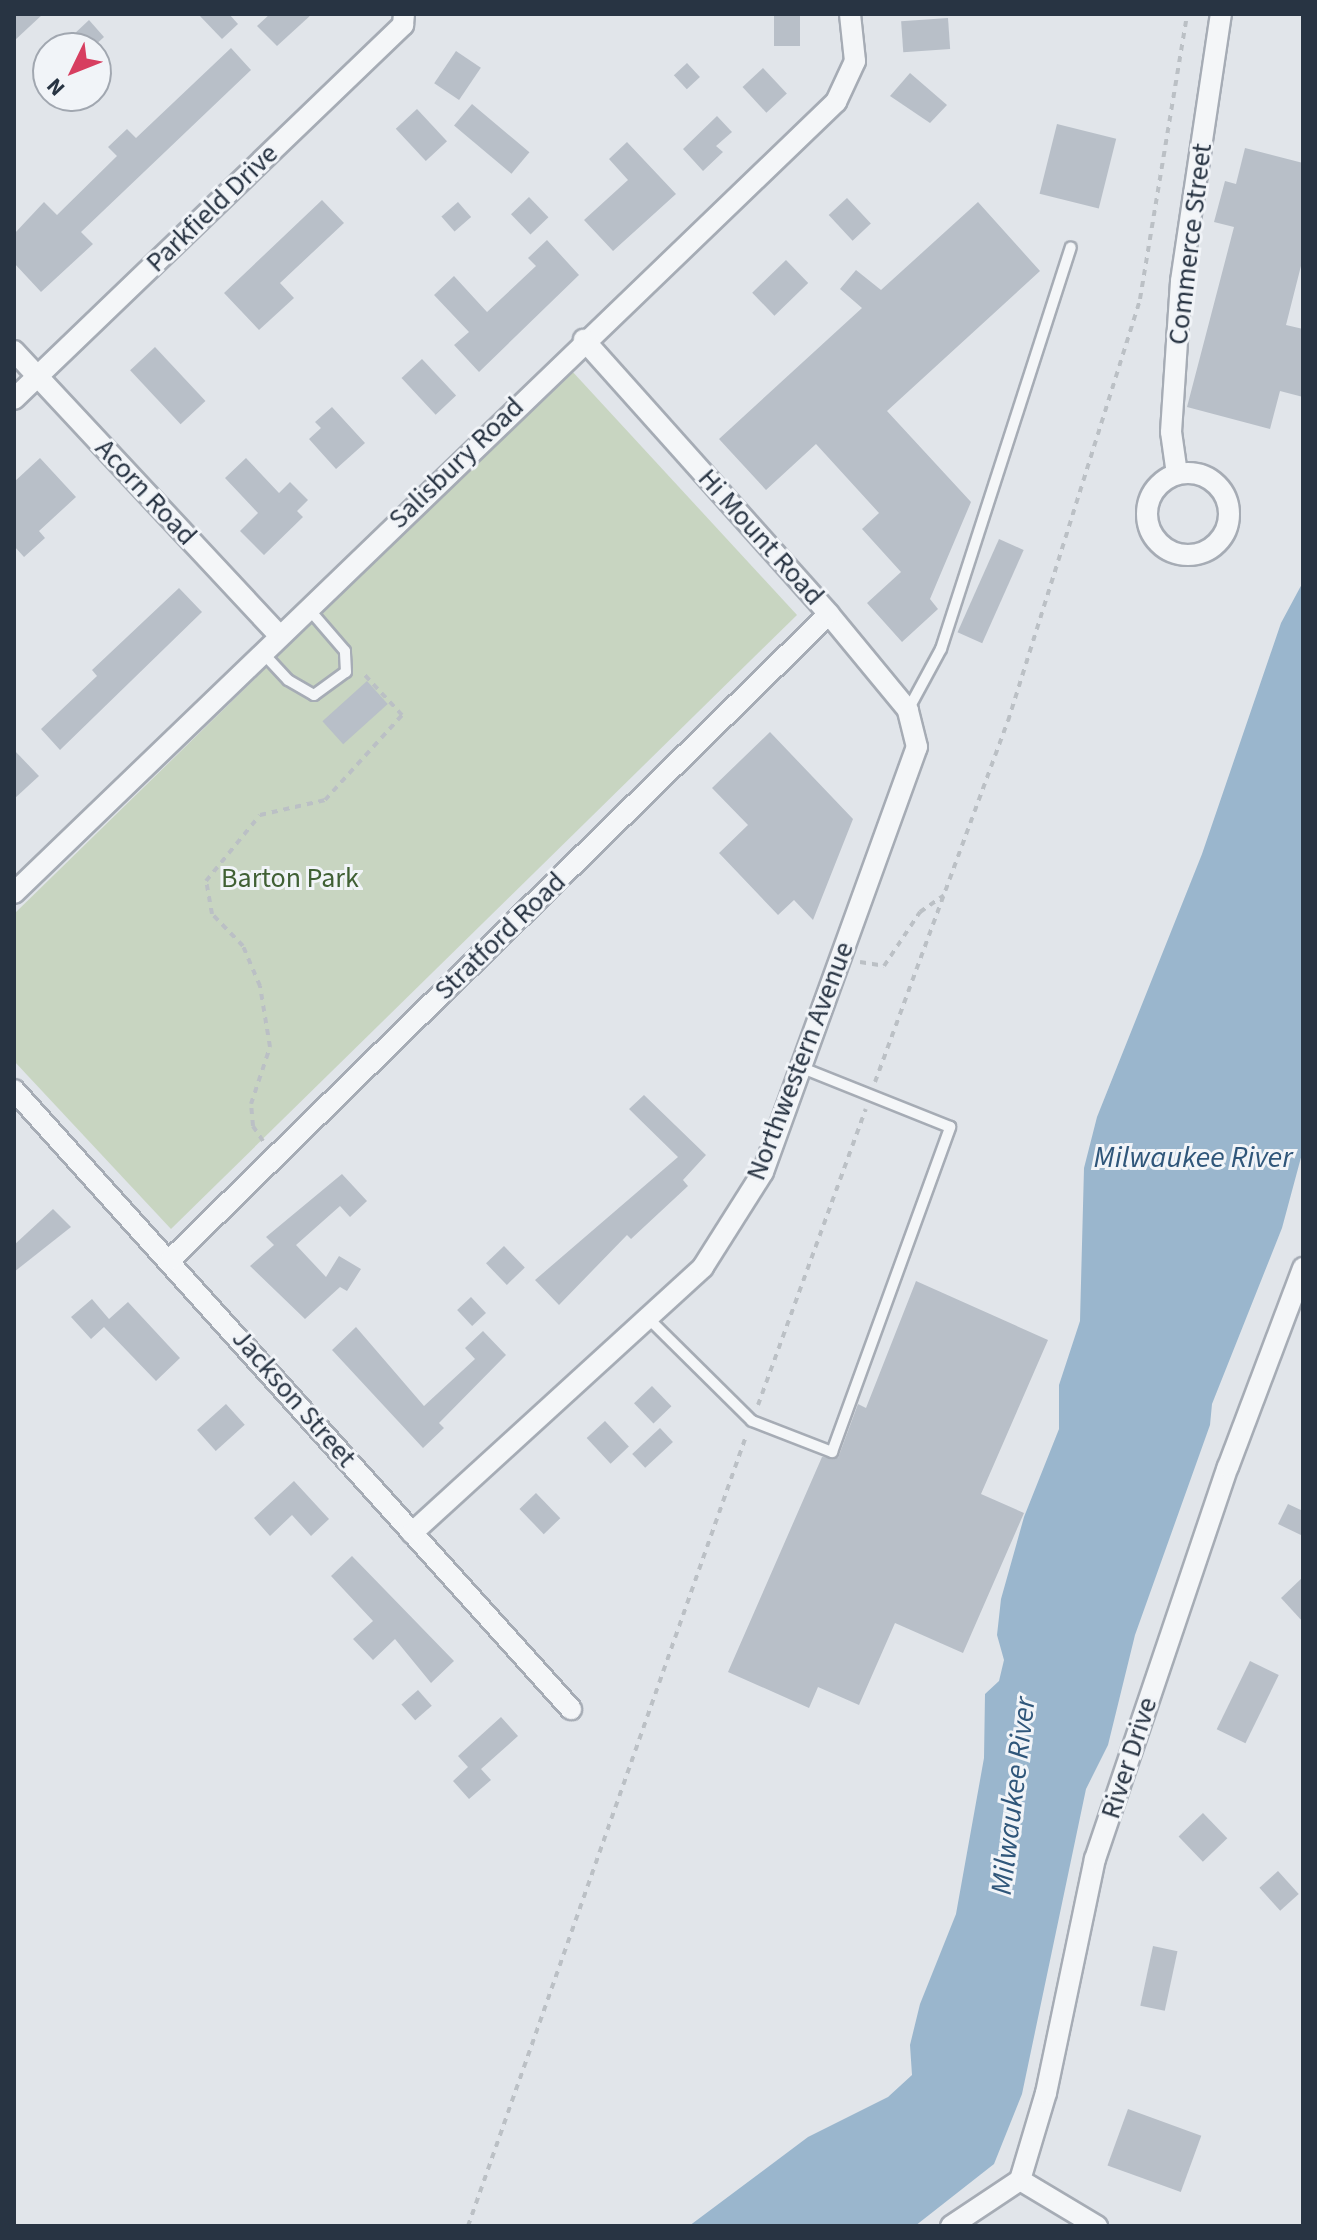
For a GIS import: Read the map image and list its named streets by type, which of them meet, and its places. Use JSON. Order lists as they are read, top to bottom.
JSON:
{
  "streets": {
    "street": [
      "Parkfield Drive",
      "Commerce Street",
      "Salisbury Road",
      "Acorn Road",
      "Hi Mount Road",
      "Stratford Road",
      "Northwestern Avenue",
      "Jackson Street",
      "River Drive"
    ]
  },
  "crossings": [
    ["Parkfield Drive", "Acorn Road"],
    ["Salisbury Road", "Acorn Road"],
    ["Salisbury Road", "Hi Mount Road"],
    ["Hi Mount Road", "Stratford Road"],
    ["Hi Mount Road", "Northwestern Avenue"],
    ["Stratford Road", "Jackson Street"],
    ["Northwestern Avenue", "Jackson Street"]
  ],
  "water": ["Milwaukee River"],
  "parks": ["Barton Park"],
  "north": "bottom left"
}
